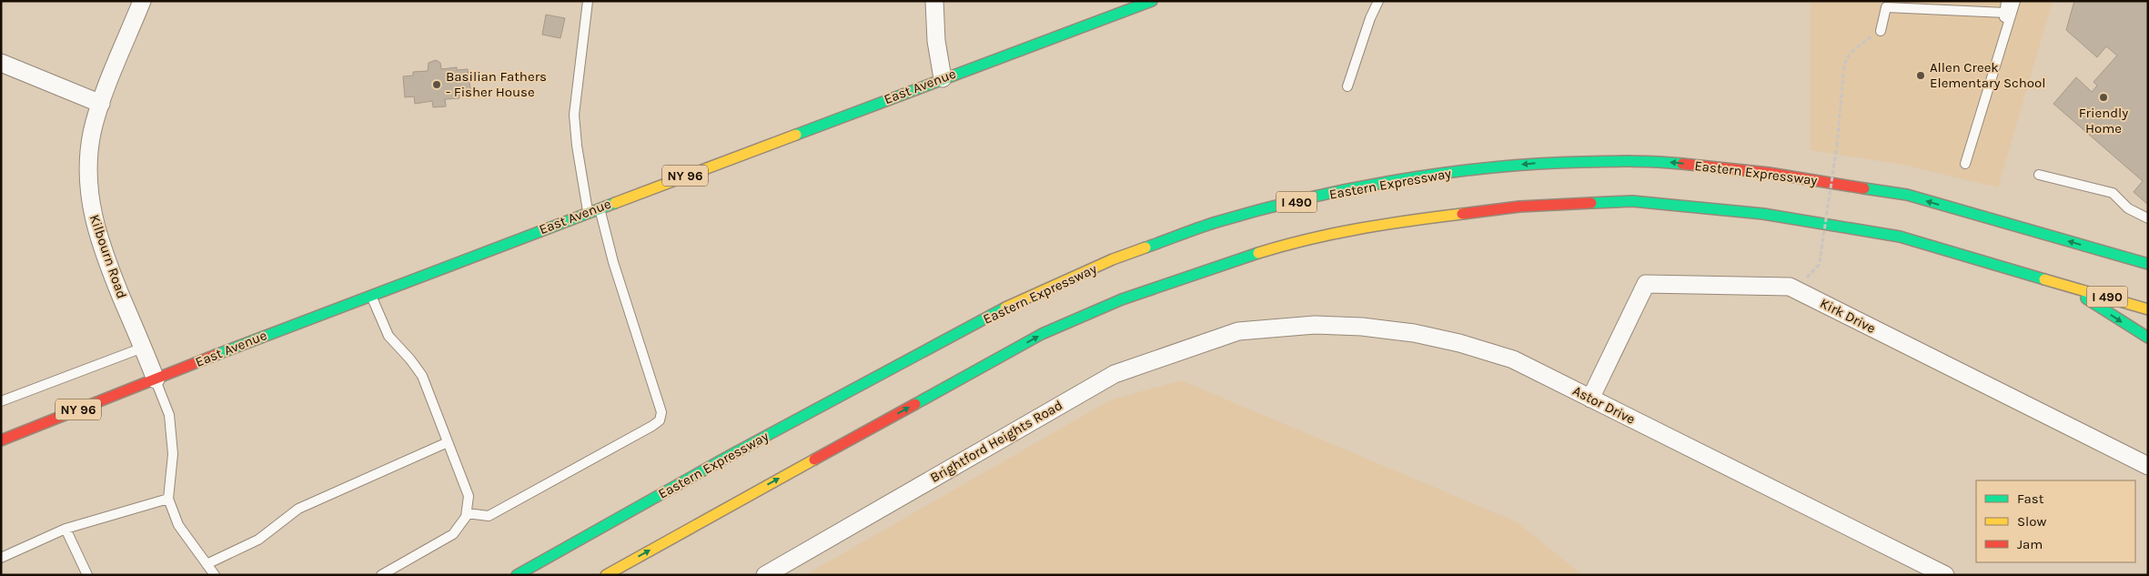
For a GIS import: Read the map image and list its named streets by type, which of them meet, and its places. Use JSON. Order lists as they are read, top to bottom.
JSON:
{
  "streets": {
    "main road": [
      "East Avenue",
      "Eastern Expressway",
      "NY 96",
      "I 490"
    ],
    "street": [
      "Kilbourn Road",
      "Kirk Drive",
      "Astor Drive",
      "Brightford Heights Road"
    ]
  },
  "crossings": [
    ["East Avenue", "Kilbourn Road"],
    ["Kirk Drive", "Astor Drive"],
    ["Astor Drive", "Brightford Heights Road"]
  ],
  "places": ["Allen Creek Elementary School", "Basilian Fathers - Fisher House", "Friendly Home"],
  "legend": ["Fast", "Slow", "Jam"]
}
